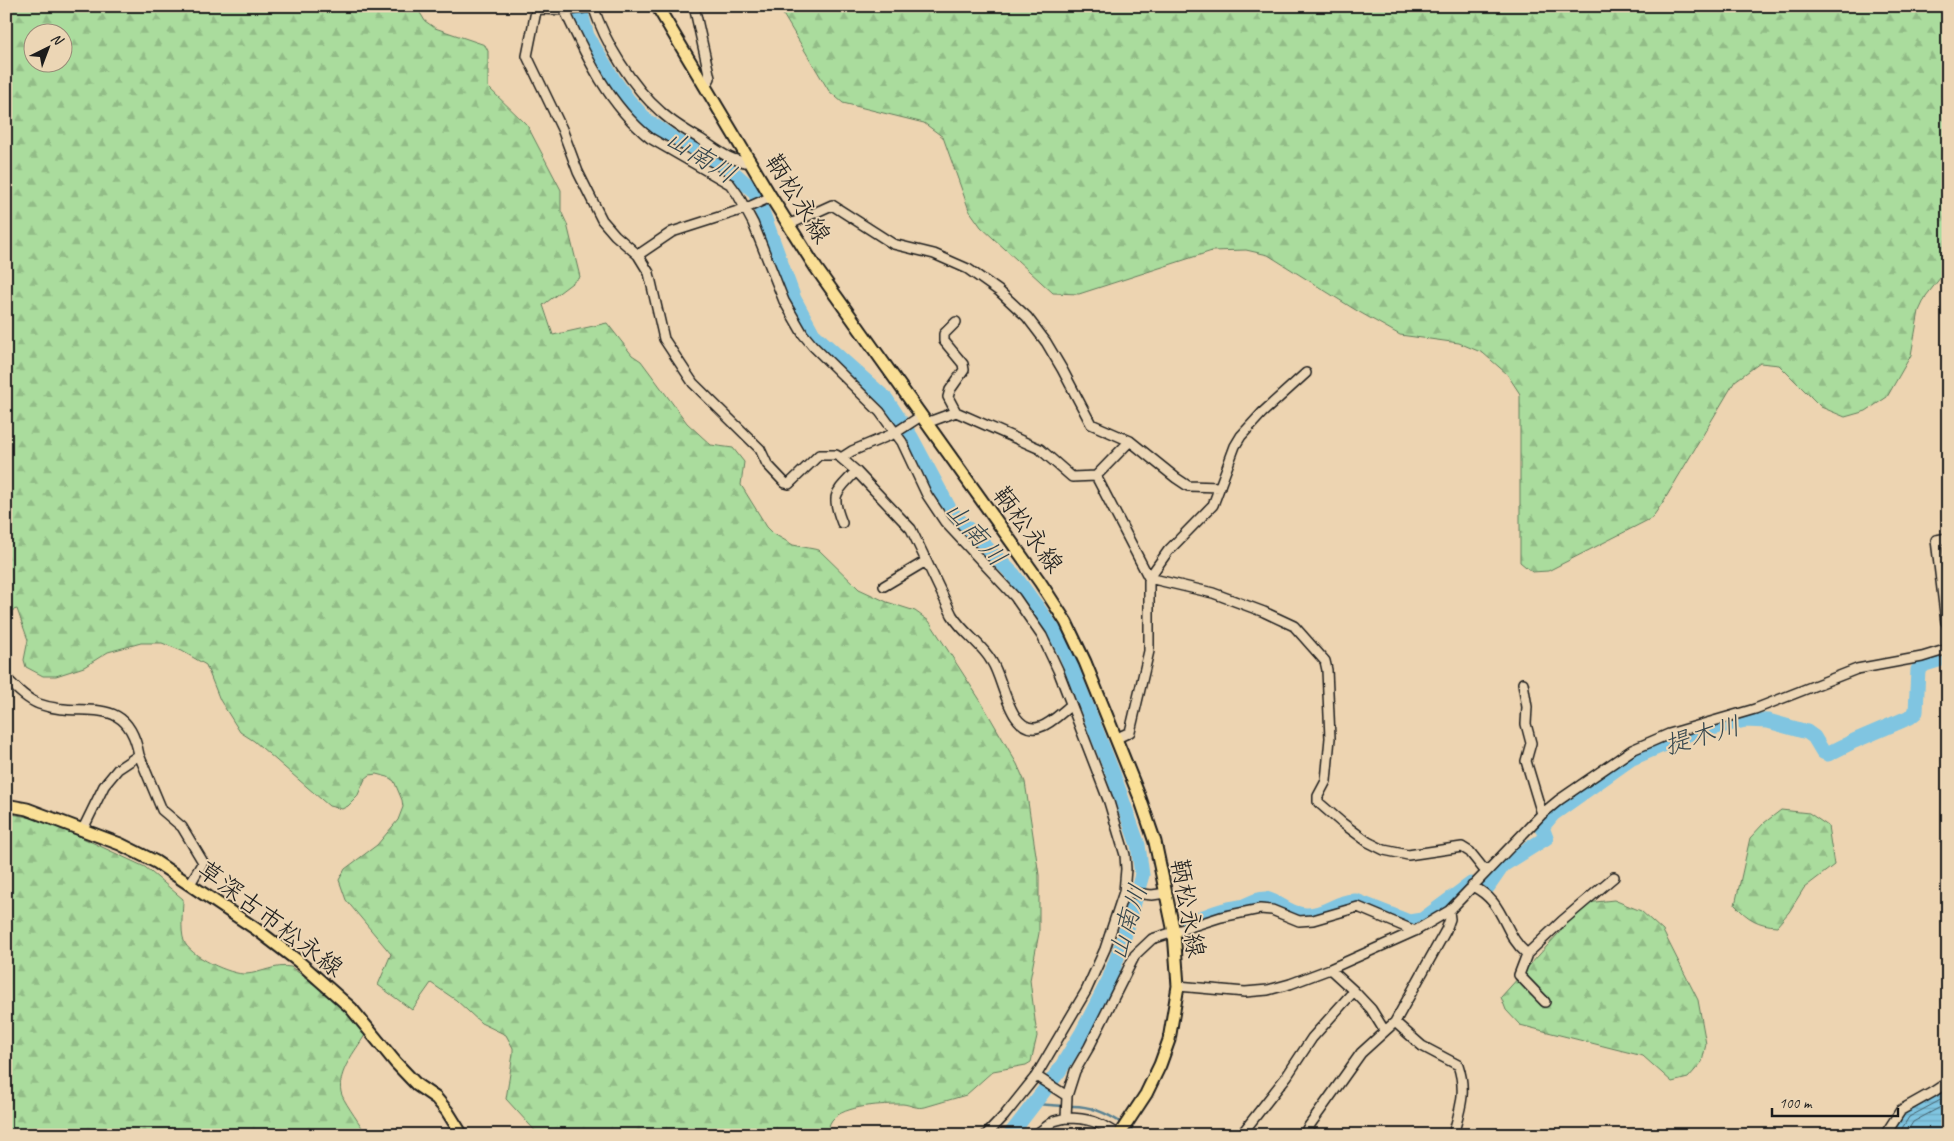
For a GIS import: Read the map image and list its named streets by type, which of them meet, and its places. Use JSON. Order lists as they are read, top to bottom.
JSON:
{
  "streets": {
    "main road": ["鞆松永線", "草深古市松永線"]
  },
  "water": ["山南川", "提木川"],
  "scale_bar": "100 m",
  "north": "top right"
}
